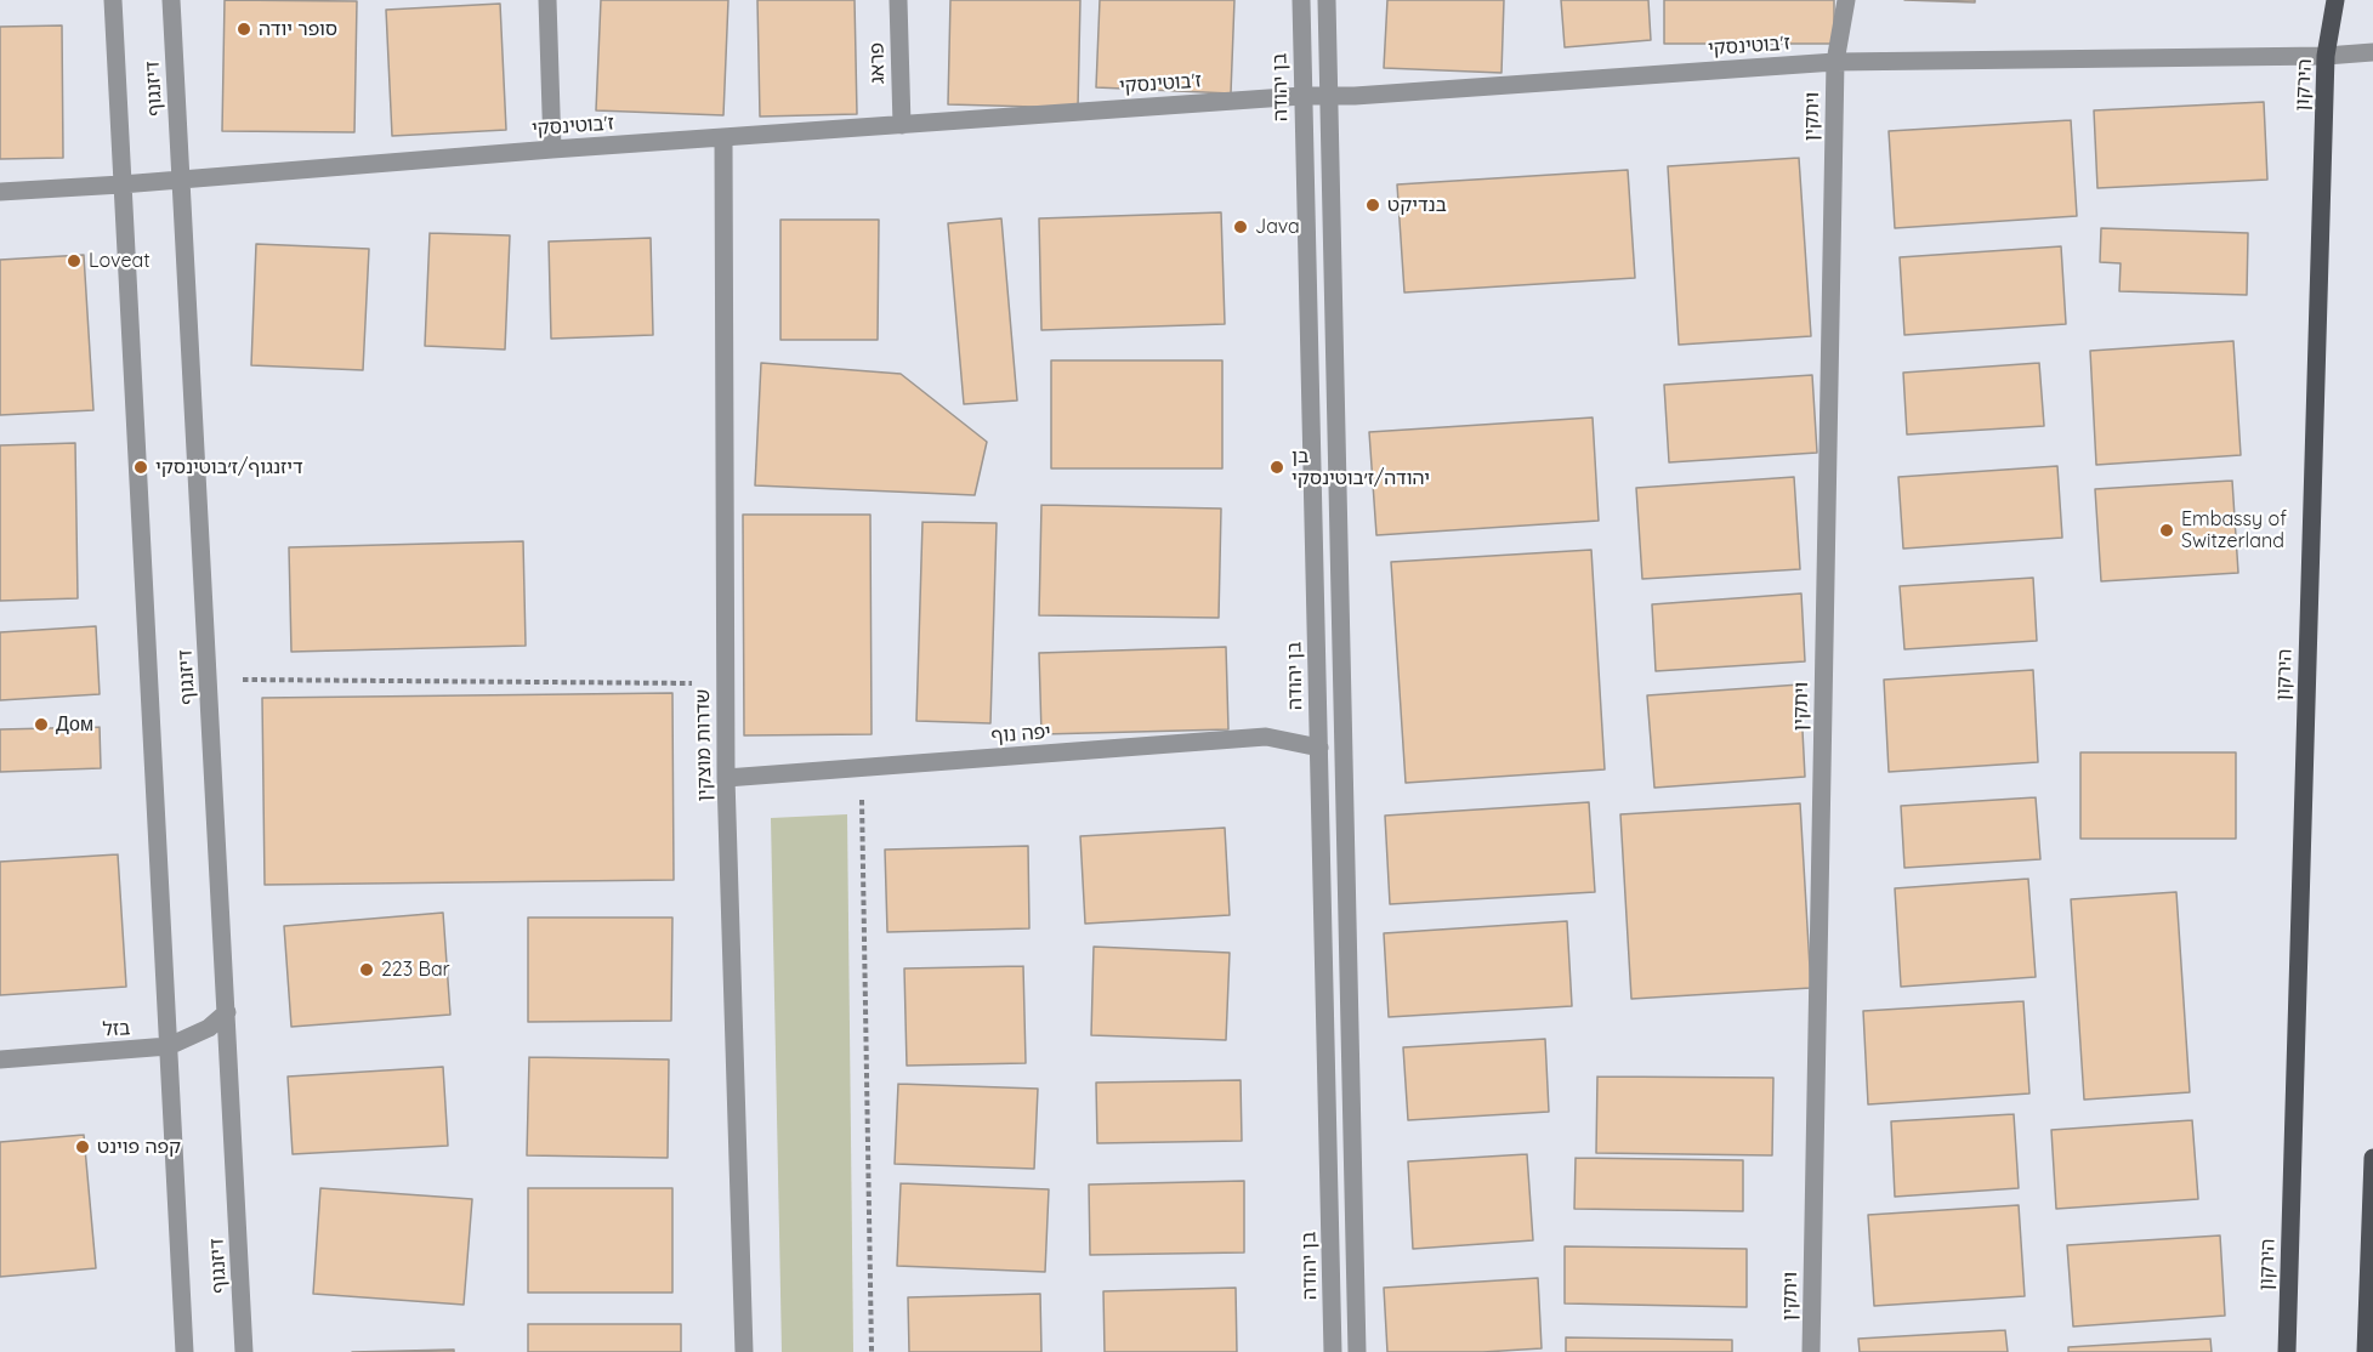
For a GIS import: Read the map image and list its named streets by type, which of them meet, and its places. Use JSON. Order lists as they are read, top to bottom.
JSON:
{
  "streets": {
    "main road": ["הירקון"],
    "street": [
      "ז'בוטינסקי",
      "פראג",
      "בן יהודה",
      "דיזנגוף",
      "ויתקין",
      "יפה נוף",
      "שדרות מוצקין",
      "בזל"
    ]
  },
  "crossings": [
    ["ז'בוטינסקי", "פראג"],
    ["ז'בוטינסקי", "הירקון"],
    ["ז'בוטינסקי", "בן יהודה"],
    ["ז'בוטינסקי", "דיזנגוף"],
    ["ז'בוטינסקי", "ויתקין"],
    ["ז'בוטינסקי", "שדרות מוצקין"],
    ["בן יהודה", "יפה נוף"],
    ["דיזנגוף", "בזל"],
    ["יפה נוף", "שדרות מוצקין"]
  ],
  "places": [
    "סופר יודה",
    "בנדיקט",
    "Java",
    "Loveat",
    "דיזנגוף/ז׳בוטינסקי",
    "בן יהודה/ז׳בוטינסקי",
    "Embassy of Switzerland",
    "Дом",
    "223 Bar",
    "קפה פוינט"
  ]
}
